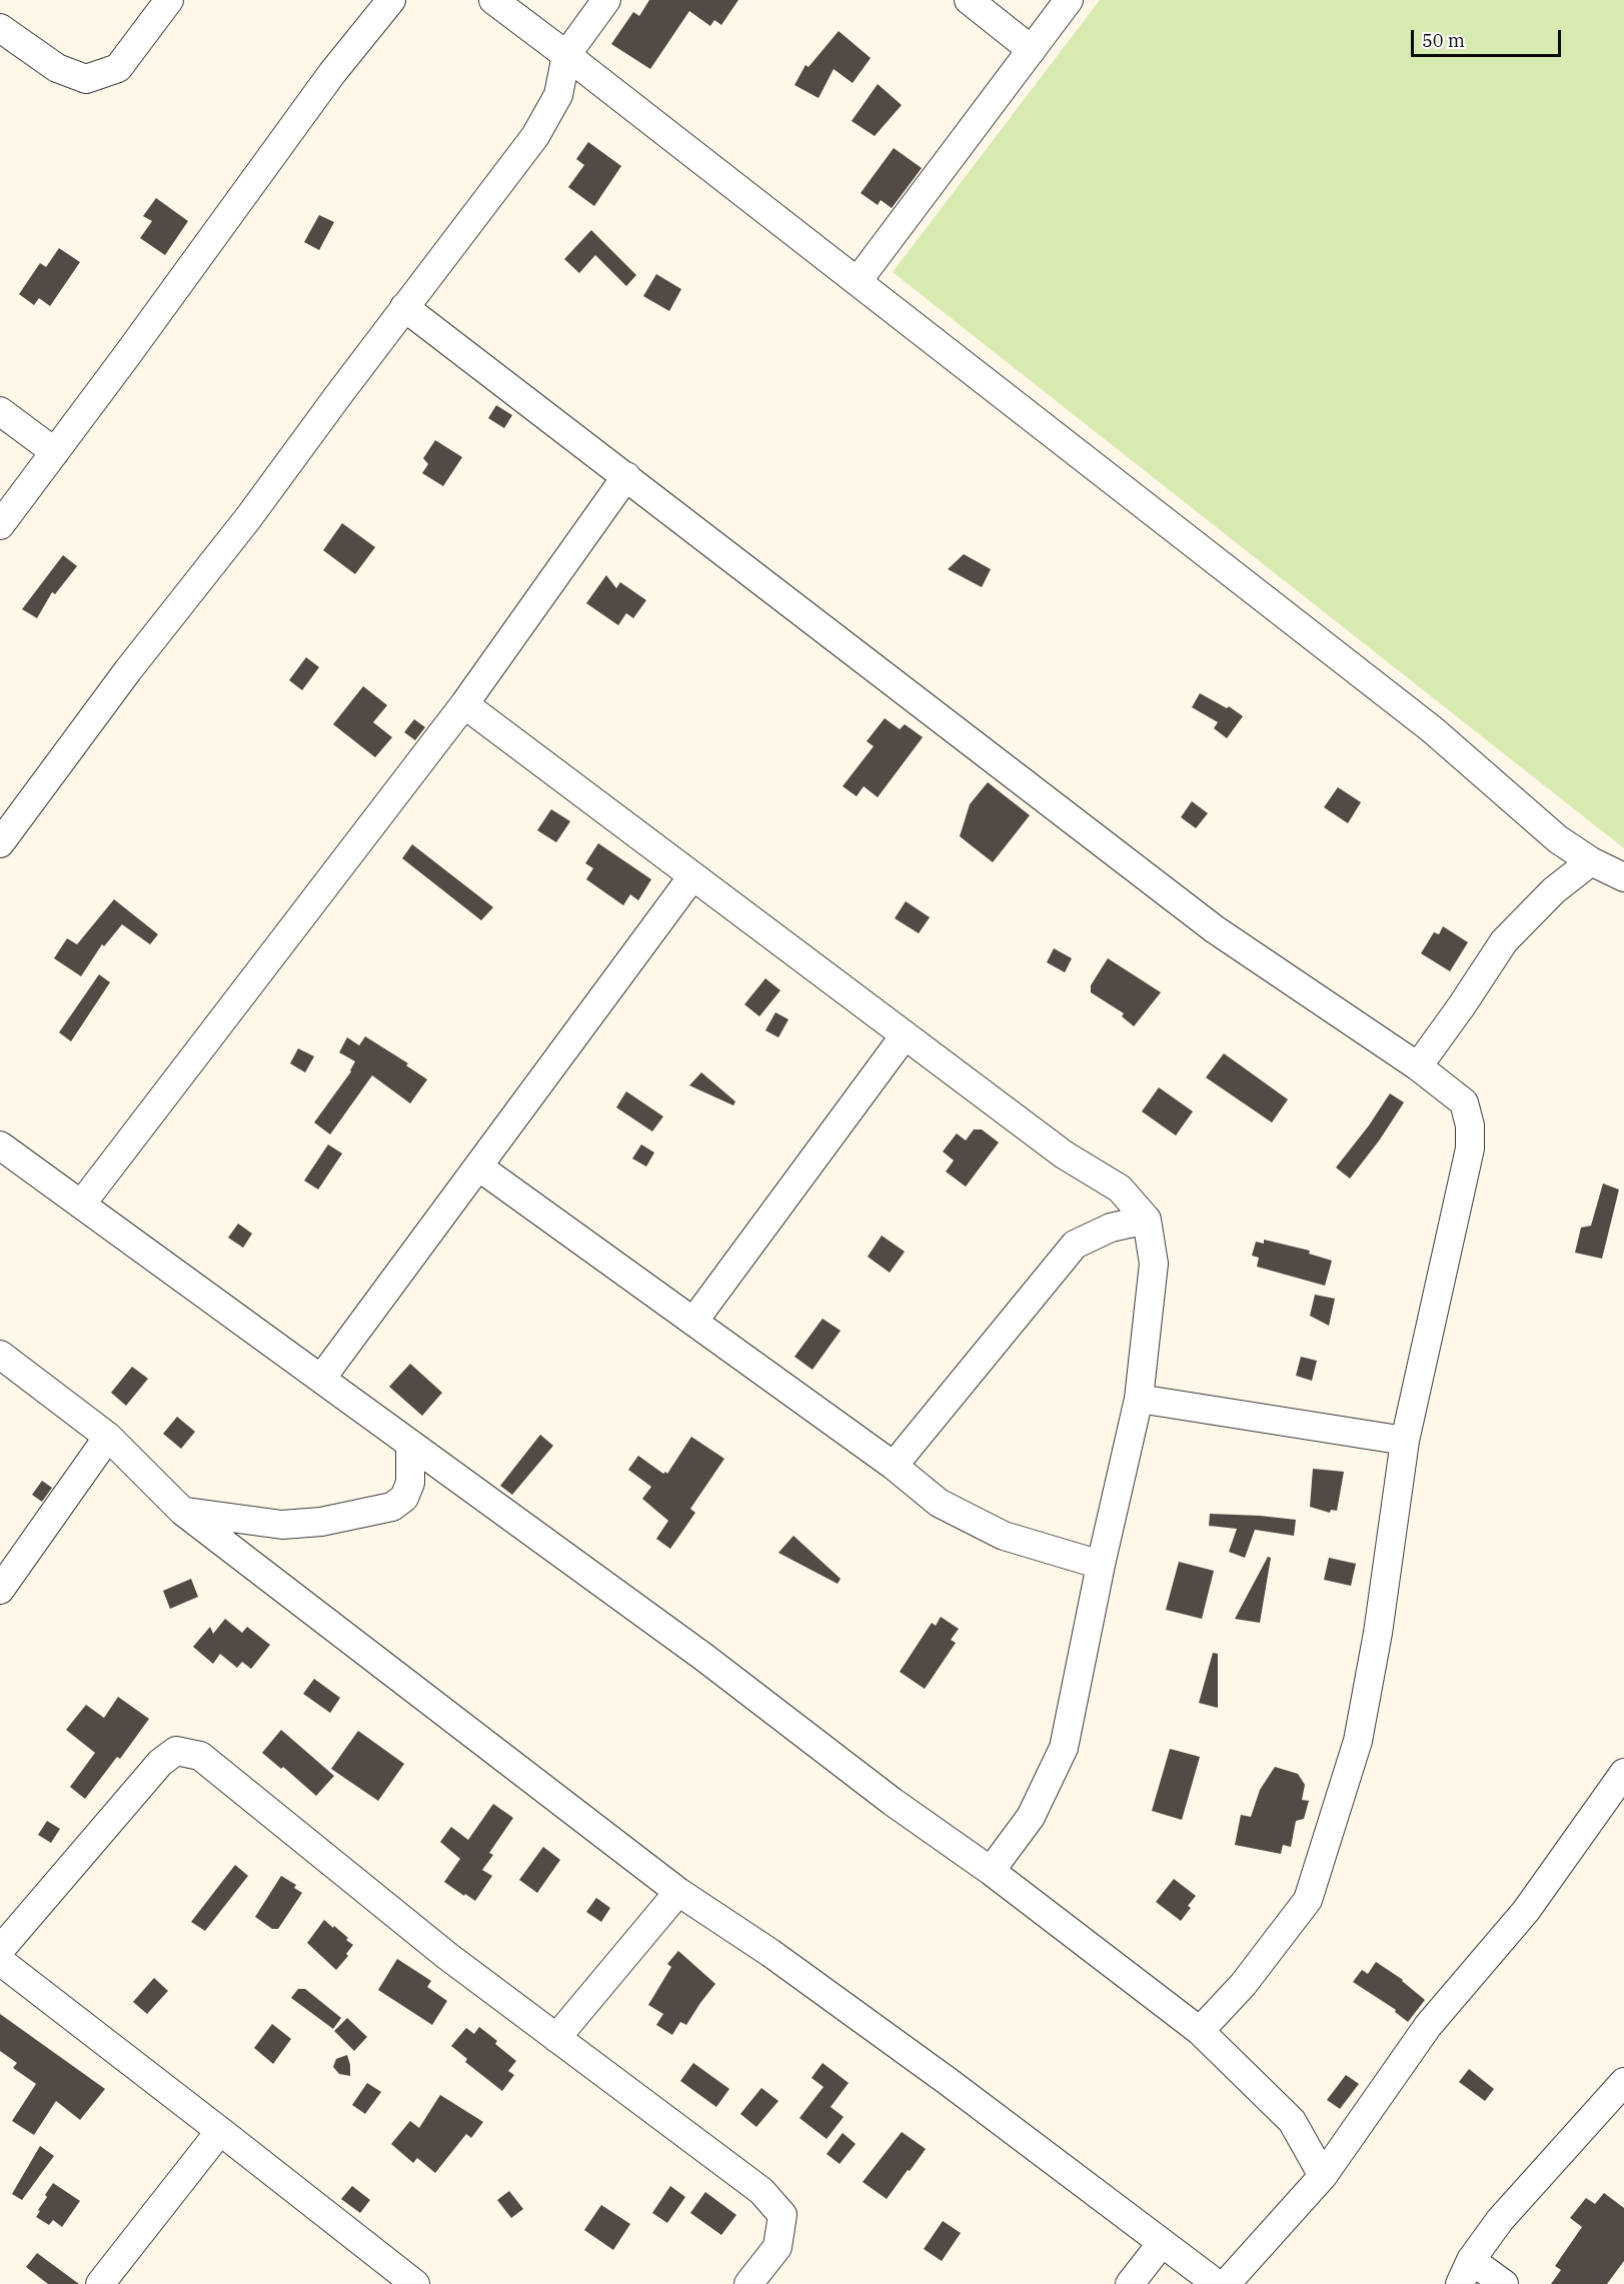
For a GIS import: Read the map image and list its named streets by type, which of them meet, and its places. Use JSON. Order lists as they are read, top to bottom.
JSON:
{
  "scale_bar": "50 m"
}
